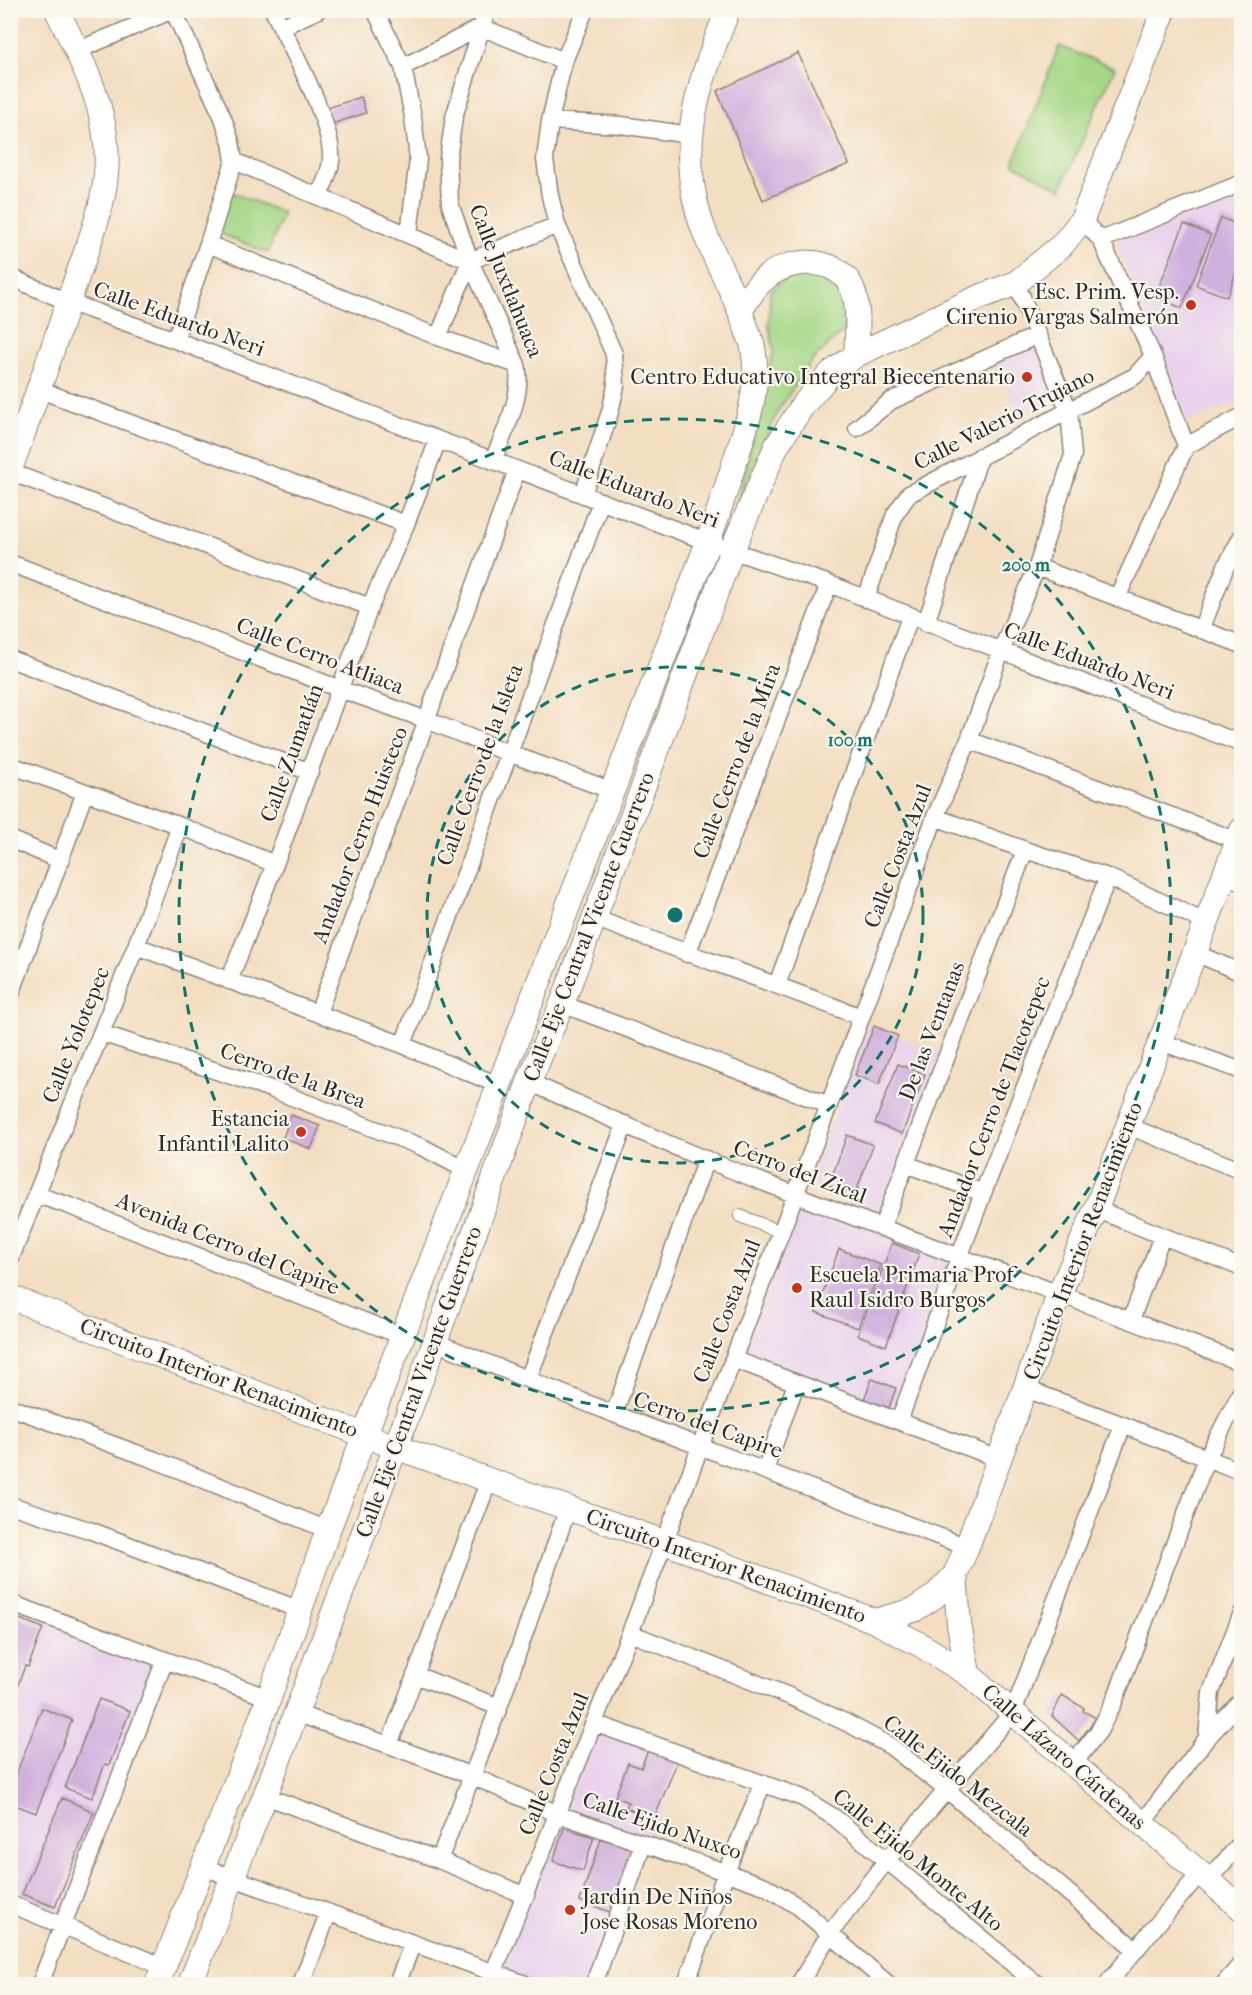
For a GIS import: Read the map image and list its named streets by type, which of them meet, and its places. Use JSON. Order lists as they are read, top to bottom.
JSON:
{
  "streets": {
    "main road": ["Calle Eje Central Vicente Guerrero", "Circuito Interior Renacimiento", "Calle Lázaro Cárdenas"],
    "street": [
      "Calle Juxtlahuaca",
      "Calle Eduardo Neri",
      "Calle Valerio Trujano",
      "Calle Cerro Atliaca",
      "Calle Zumatlán",
      "Calle Cerro de la Mira",
      "Calle Cerro de la Isleta",
      "Andador Cerro Huisteco",
      "Calle Costa Azul",
      "De las Ventanas",
      "Calle Yolotepec",
      "Cerro de la Brea",
      "Andador Cerro de Tlacotepec",
      "Cerro del Zical",
      "Avenida Cerro del Capire",
      "Cerro del Capire",
      "Calle Ejido Mezcala",
      "Calle Ejido Nuxco",
      "Calle Ejido Monte Alto"
    ]
  },
  "crossings": [
    ["Calle Juxtlahuaca", "Calle Eduardo Neri"],
    ["Calle Eduardo Neri", "Calle Valerio Trujano"],
    ["Calle Eduardo Neri", "Calle Zumatlán"],
    ["Calle Eduardo Neri", "Calle Cerro de la Mira"],
    ["Calle Eduardo Neri", "Calle Cerro de la Isleta"],
    ["Calle Eduardo Neri", "Andador Cerro Huisteco"],
    ["Calle Eduardo Neri", "Calle Costa Azul"],
    ["Calle Eduardo Neri", "Calle Eje Central Vicente Guerrero"],
    ["Calle Valerio Trujano", "Calle Costa Azul"],
    ["Calle Cerro Atliaca", "Calle Zumatlán"],
    ["Calle Cerro Atliaca", "Calle Cerro de la Isleta"],
    ["Calle Cerro Atliaca", "Andador Cerro Huisteco"],
    ["Calle Cerro Atliaca", "Calle Eje Central Vicente Guerrero"],
    ["Calle Costa Azul", "Calle Eje Central Vicente Guerrero"],
    ["Calle Costa Azul", "Cerro del Zical"],
    ["Calle Costa Azul", "Circuito Interior Renacimiento"],
    ["Calle Costa Azul", "Cerro del Capire"],
    ["Calle Costa Azul", "Calle Ejido Mezcala"],
    ["Calle Costa Azul", "Calle Ejido Nuxco"],
    ["Calle Costa Azul", "Calle Ejido Monte Alto"],
    ["Calle Eje Central Vicente Guerrero", "Cerro de la Brea"],
    ["Calle Eje Central Vicente Guerrero", "Cerro del Zical"],
    ["Calle Eje Central Vicente Guerrero", "Circuito Interior Renacimiento"],
    ["Calle Eje Central Vicente Guerrero", "Avenida Cerro del Capire"],
    ["Calle Eje Central Vicente Guerrero", "Cerro del Capire"],
    ["Calle Eje Central Vicente Guerrero", "Calle Ejido Nuxco"],
    ["De las Ventanas", "Cerro del Zical"],
    ["Calle Yolotepec", "Cerro de la Brea"],
    ["Calle Yolotepec", "Avenida Cerro del Capire"],
    ["Andador Cerro de Tlacotepec", "Cerro del Zical"],
    ["Cerro del Zical", "Circuito Interior Renacimiento"],
    ["Circuito Interior Renacimiento", "Cerro del Capire"],
    ["Circuito Interior Renacimiento", "Calle Lázaro Cárdenas"]
  ],
  "places": [
    "Esc. Prim. Vesp. Cirenio Vargas Salmerón",
    "Centro Educativo Integral Biecentenario",
    "Estancia Infantil Lalito",
    "Escuela Primaria Prof Raul Isidro Burgos",
    "Jardin De Niños Jose Rosas Moreno"
  ],
  "rings": ["200 m", "100 m"]
}
